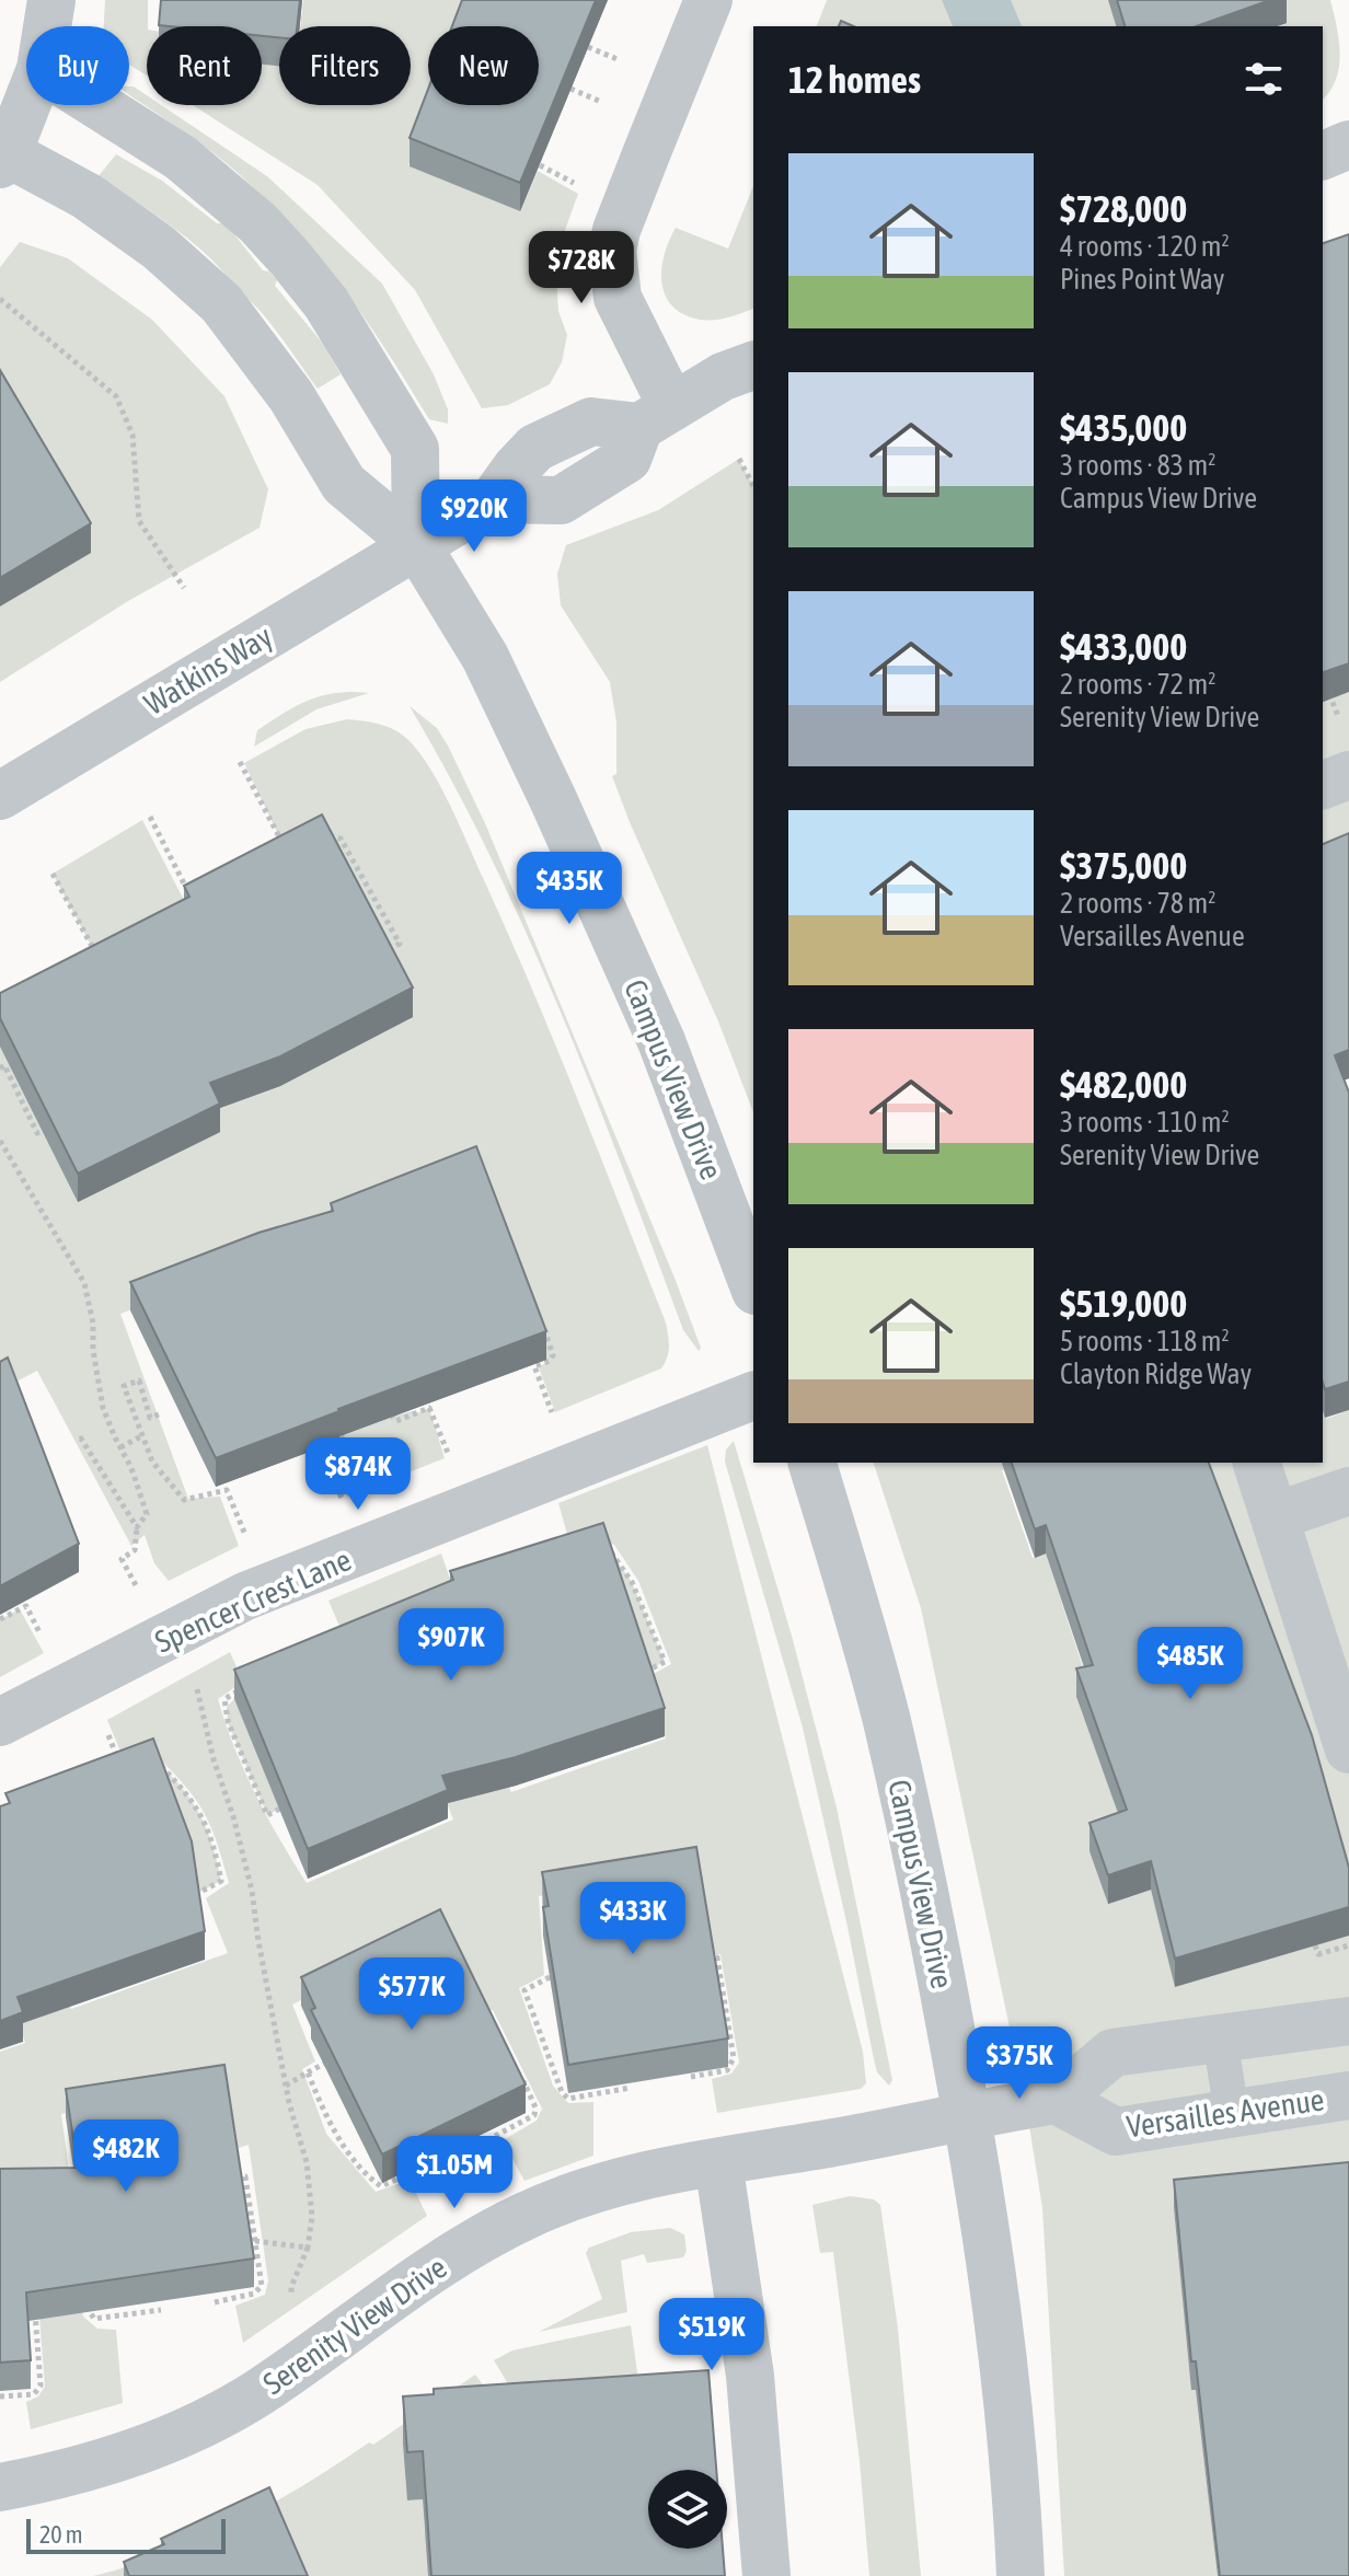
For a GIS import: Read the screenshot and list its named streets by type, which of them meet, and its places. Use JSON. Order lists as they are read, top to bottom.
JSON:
{
  "streets": {
    "street": [
      "Watkins Way",
      "Campus View Drive",
      "Spencer Crest Lane",
      "Versailles Avenue",
      "Serenity View Drive"
    ]
  },
  "crossings": [
    ["Watkins Way", "Campus View Drive"],
    ["Campus View Drive", "Serenity View Drive"]
  ],
  "scale_bar": "20 m",
  "page": {
    "chip": [
      "Buy",
      "Rent",
      "Filters",
      "New"
    ],
    "heading": "12 homes",
    "list": [
      {
        "name": "$728,000",
        "note": "4 rooms · 120 m² · Pines Point Way"
      },
      {
        "name": "$435,000",
        "note": "3 rooms · 83 m² · Campus View Drive"
      },
      {
        "name": "$433,000",
        "note": "2 rooms · 72 m² · Serenity View Drive"
      },
      {
        "name": "$375,000",
        "note": "2 rooms · 78 m² · Versailles Avenue"
      },
      {
        "name": "$482,000",
        "note": "3 rooms · 110 m² · Serenity View Drive"
      },
      {
        "name": "$519,000",
        "note": "5 rooms · 118 m² · Clayton Ridge Way"
      }
    ],
    "price": [
      "$728K",
      "$920K",
      "$435K",
      "$874K",
      "$907K",
      "$485K",
      "$433K",
      "$577K",
      "$375K",
      "$482K",
      "$1.05M",
      "$519K"
    ],
    "scale": "20 m"
  }
}
